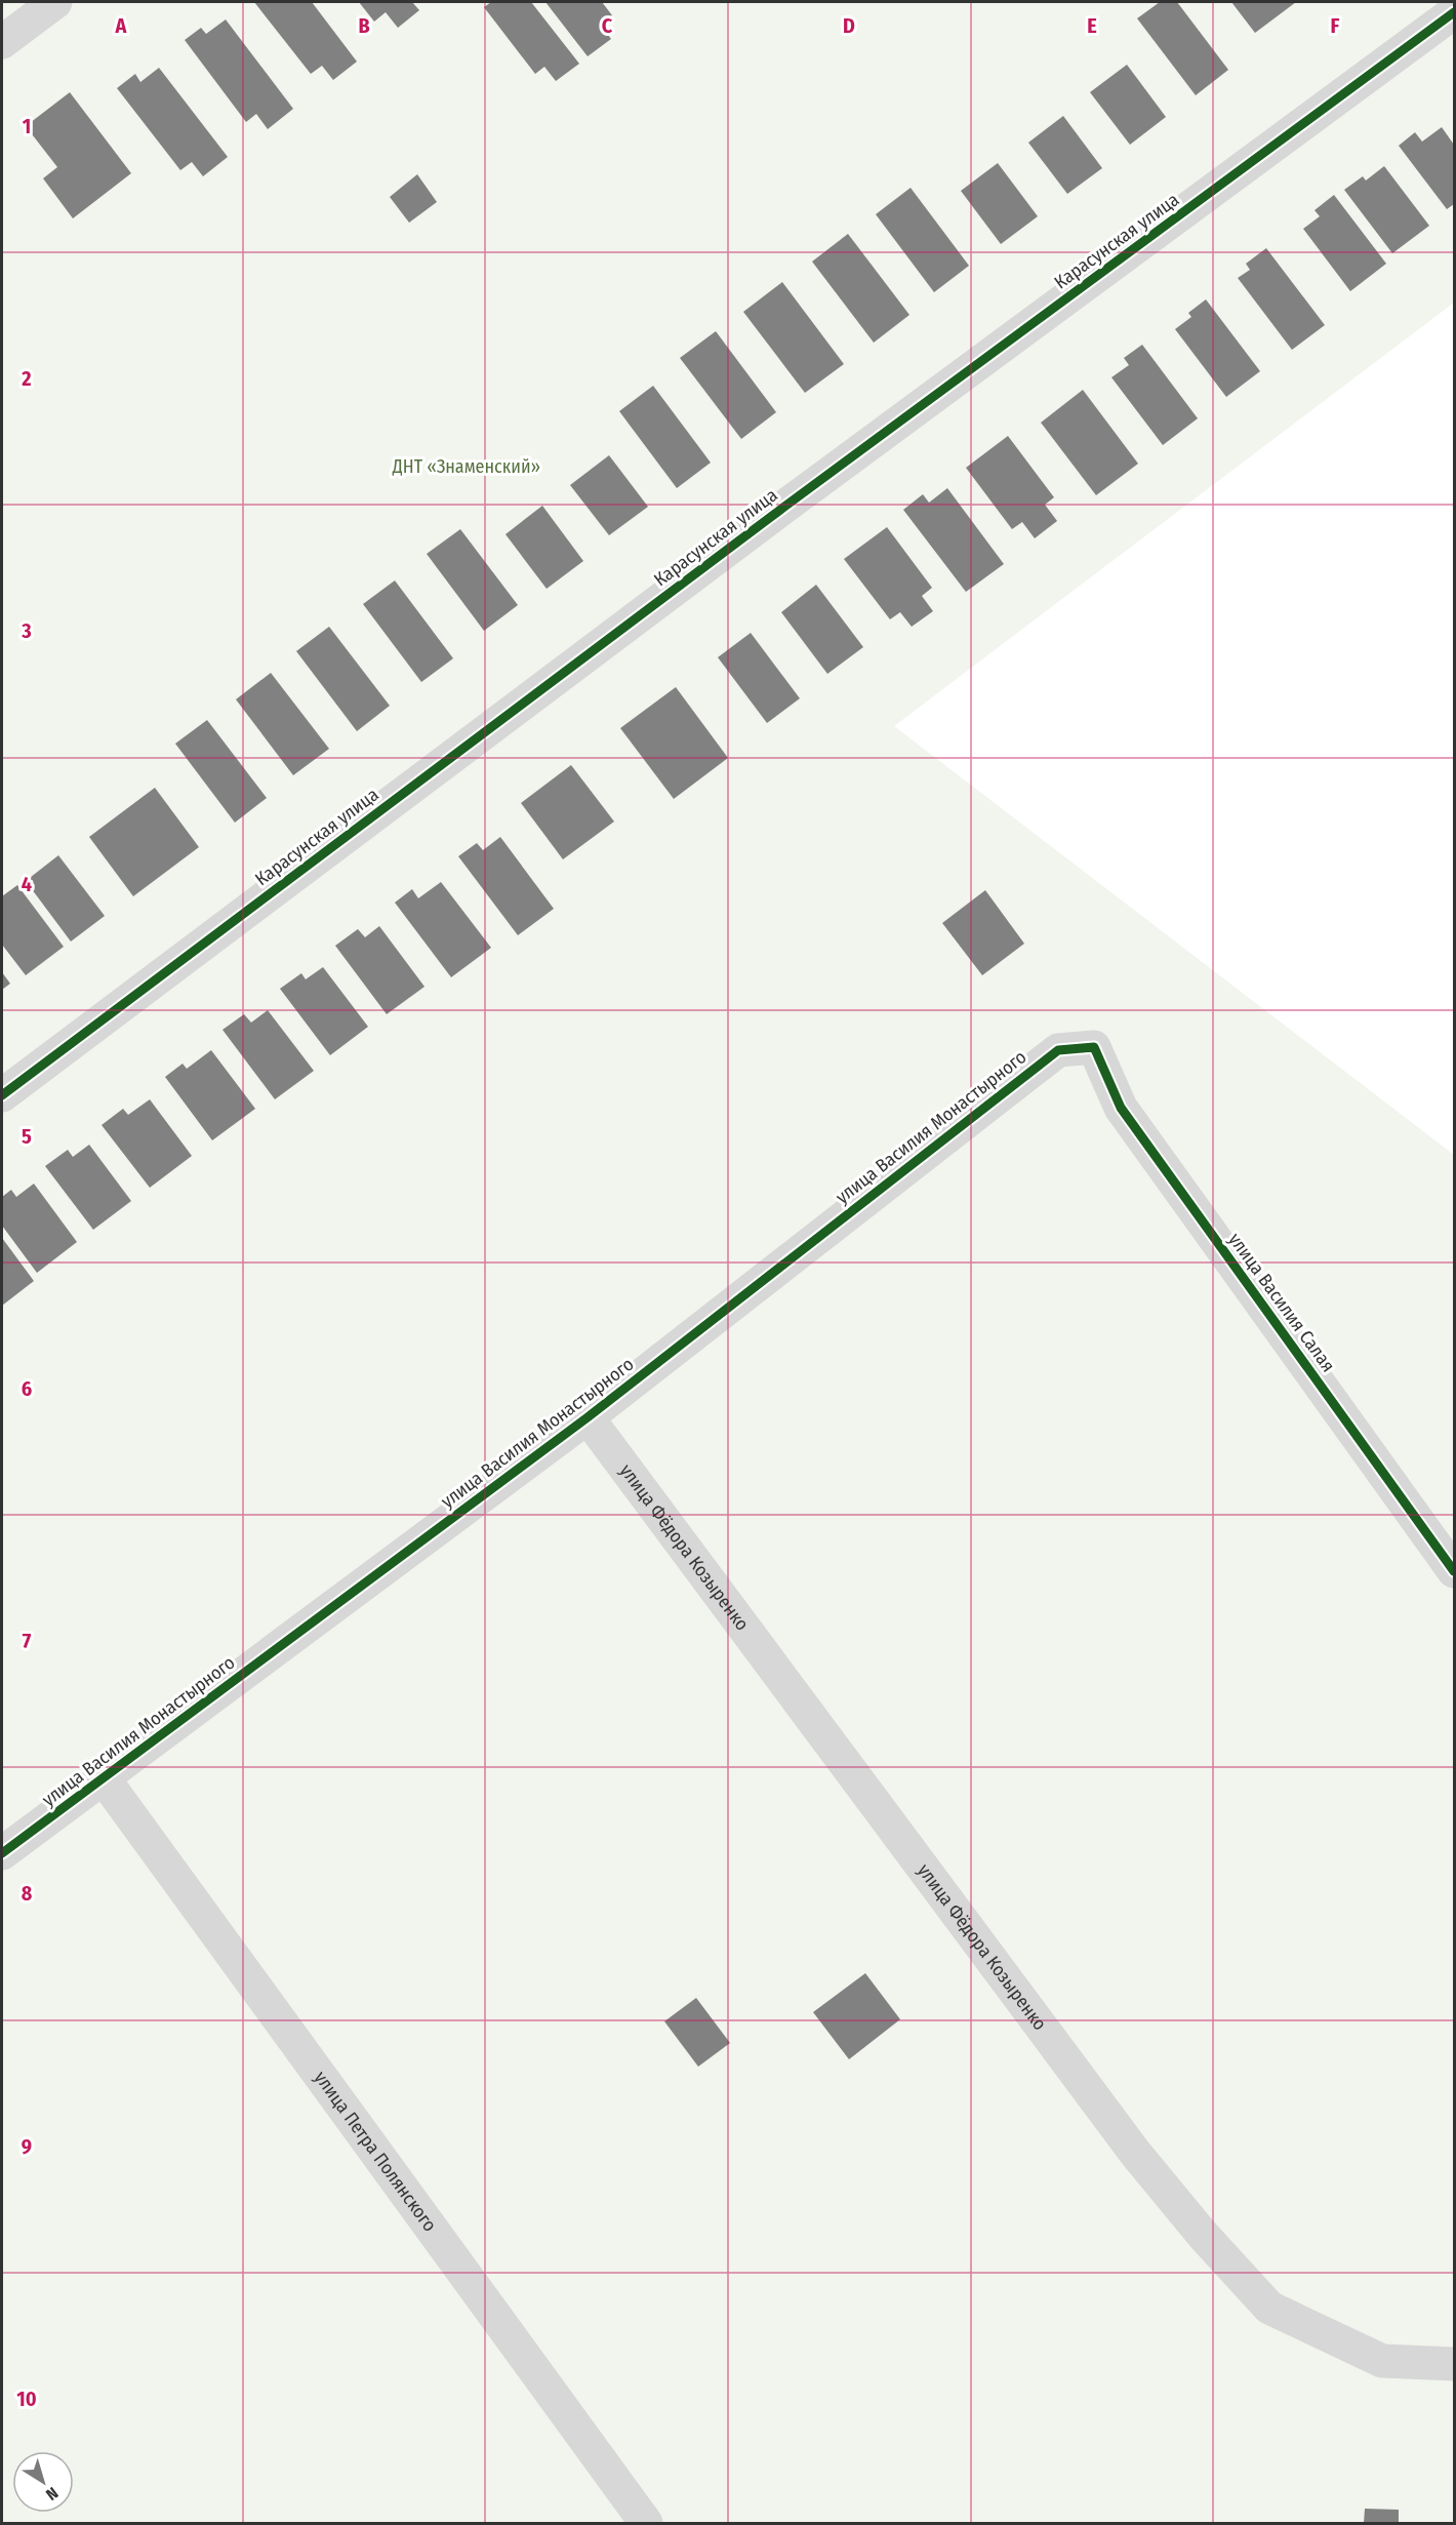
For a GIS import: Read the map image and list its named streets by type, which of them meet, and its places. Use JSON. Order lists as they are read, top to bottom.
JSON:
{
  "streets": {
    "street": [
      "Карасунская улица",
      "улица Василия Монастырного",
      "улица Василия Салая",
      "улица Фёдора Козыренко",
      "улица Петра Полянского"
    ]
  },
  "crossings": [
    ["улица Василия Монастырного", "улица Василия Салая"],
    ["улица Василия Монастырного", "улица Фёдора Козыренко"],
    ["улица Василия Монастырного", "улица Петра Полянского"]
  ],
  "parks": ["ДНТ «Знаменский»"],
  "north": "bottom right",
  "grid": {
    "columns": [
      "A",
      "B",
      "C",
      "D",
      "E",
      "F"
    ],
    "rows": [
      "1",
      "2",
      "3",
      "4",
      "5",
      "6",
      "7",
      "8",
      "9",
      "10"
    ]
  }
}
